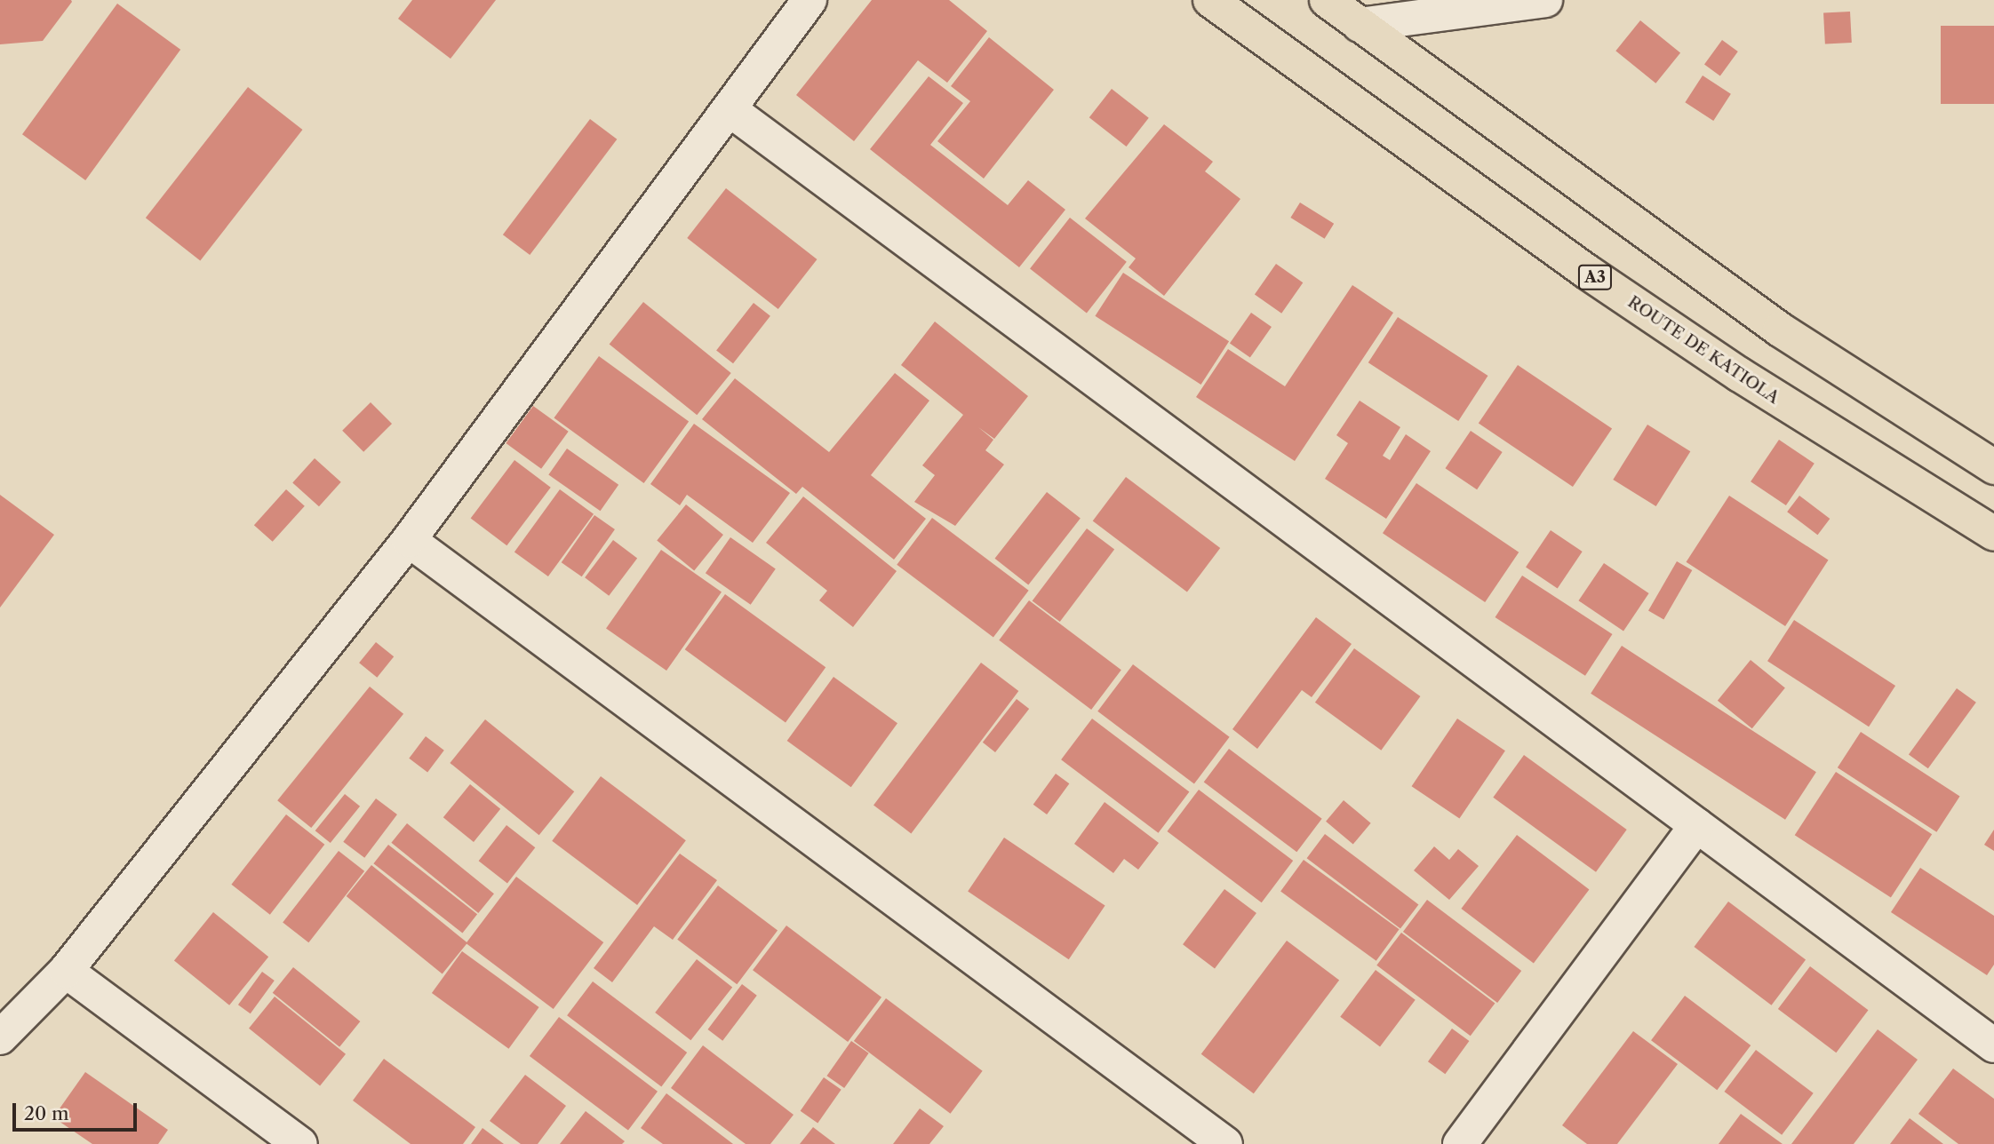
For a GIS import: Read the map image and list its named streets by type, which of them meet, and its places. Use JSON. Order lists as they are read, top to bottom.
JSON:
{
  "streets": {
    "highway": ["A3", "ROUTE DE KATIOLA"]
  },
  "scale_bar": "20 m"
}
